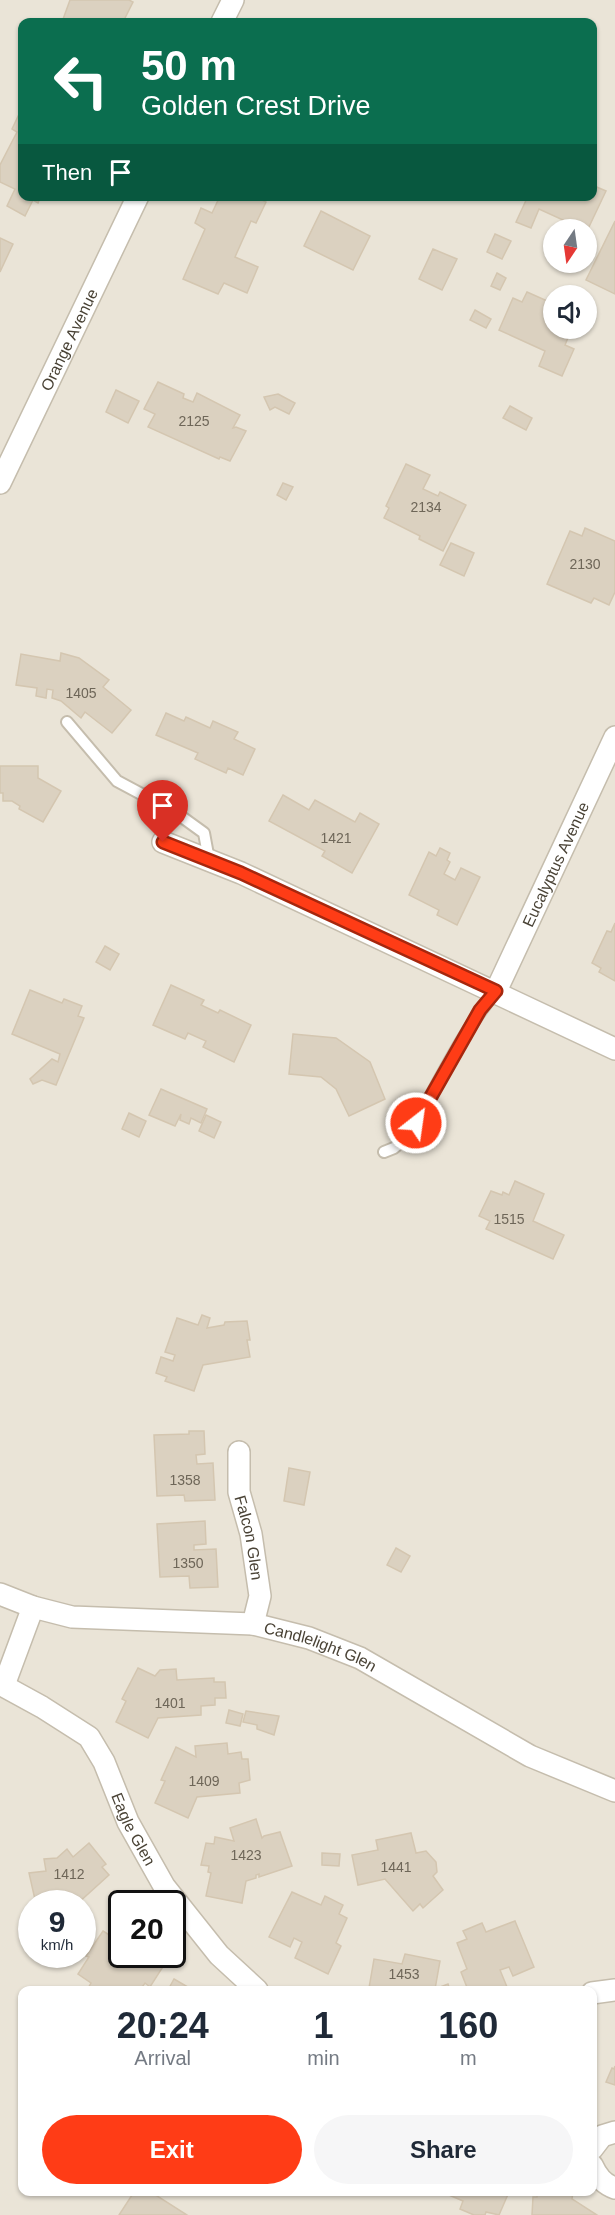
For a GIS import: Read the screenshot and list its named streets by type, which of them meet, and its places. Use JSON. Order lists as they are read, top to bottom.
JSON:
{
  "streets": {
    "street": [
      "Orange Avenue",
      "Eucalyptus Avenue",
      "Falcon Glen",
      "Candlelight Glen",
      "Eagle Glen"
    ]
  },
  "crossings": [
    ["Falcon Glen", "Candlelight Glen"]
  ],
  "house_numbers": [
    "2125",
    "2134",
    "2130",
    "1405",
    "1421",
    "1515",
    "1358",
    "1350",
    "1401",
    "1409",
    "1423",
    "1441",
    "1412",
    "1453"
  ],
  "north": "bottom",
  "page": {
    "turn": ["50 m", "Golden Crest Drive"],
    "then": "Then",
    "speed": "9 km/h",
    "limit": "20",
    "eta": [
      "20:24",
      "Arrival",
      "1",
      "min",
      "160",
      "m"
    ],
    "buttons": ["Exit", "Share"]
  }
}
